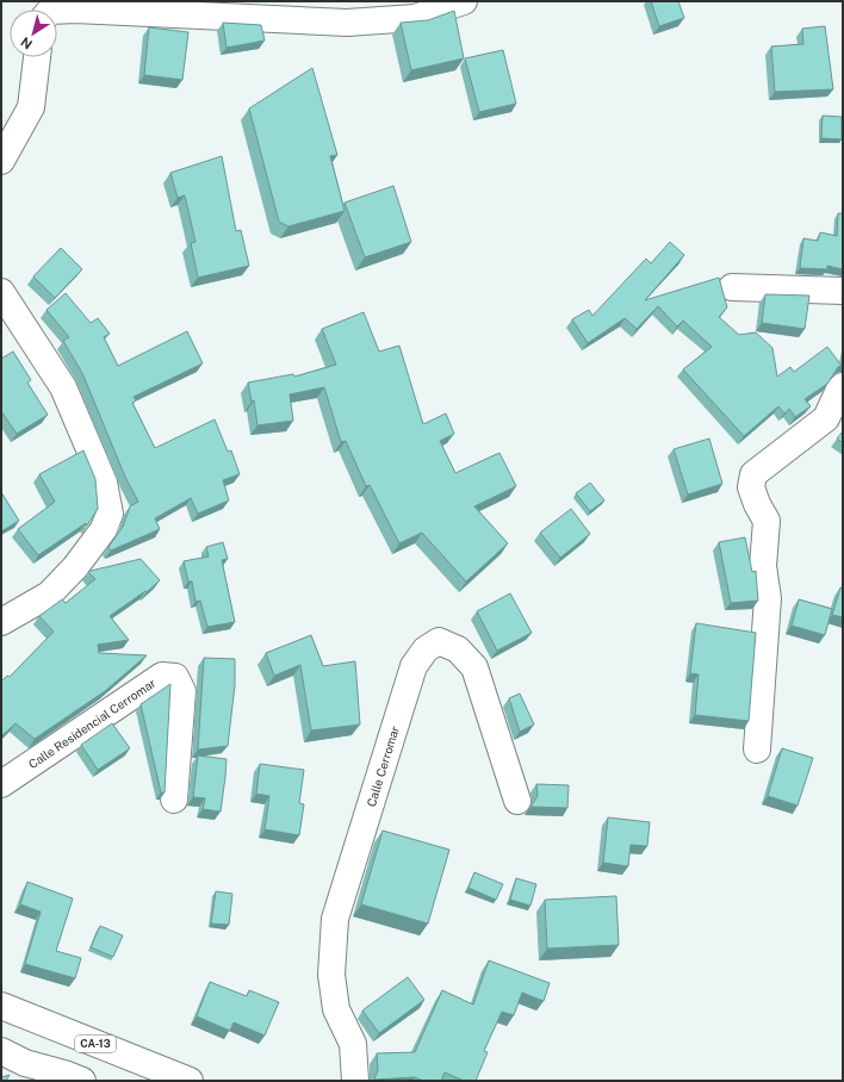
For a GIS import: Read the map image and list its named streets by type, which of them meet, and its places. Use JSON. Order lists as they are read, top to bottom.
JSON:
{
  "streets": {
    "main road": ["Calle Residencial Cerromar", "Calle Cerromar", "CA-13"]
  },
  "north": "bottom left"
}
